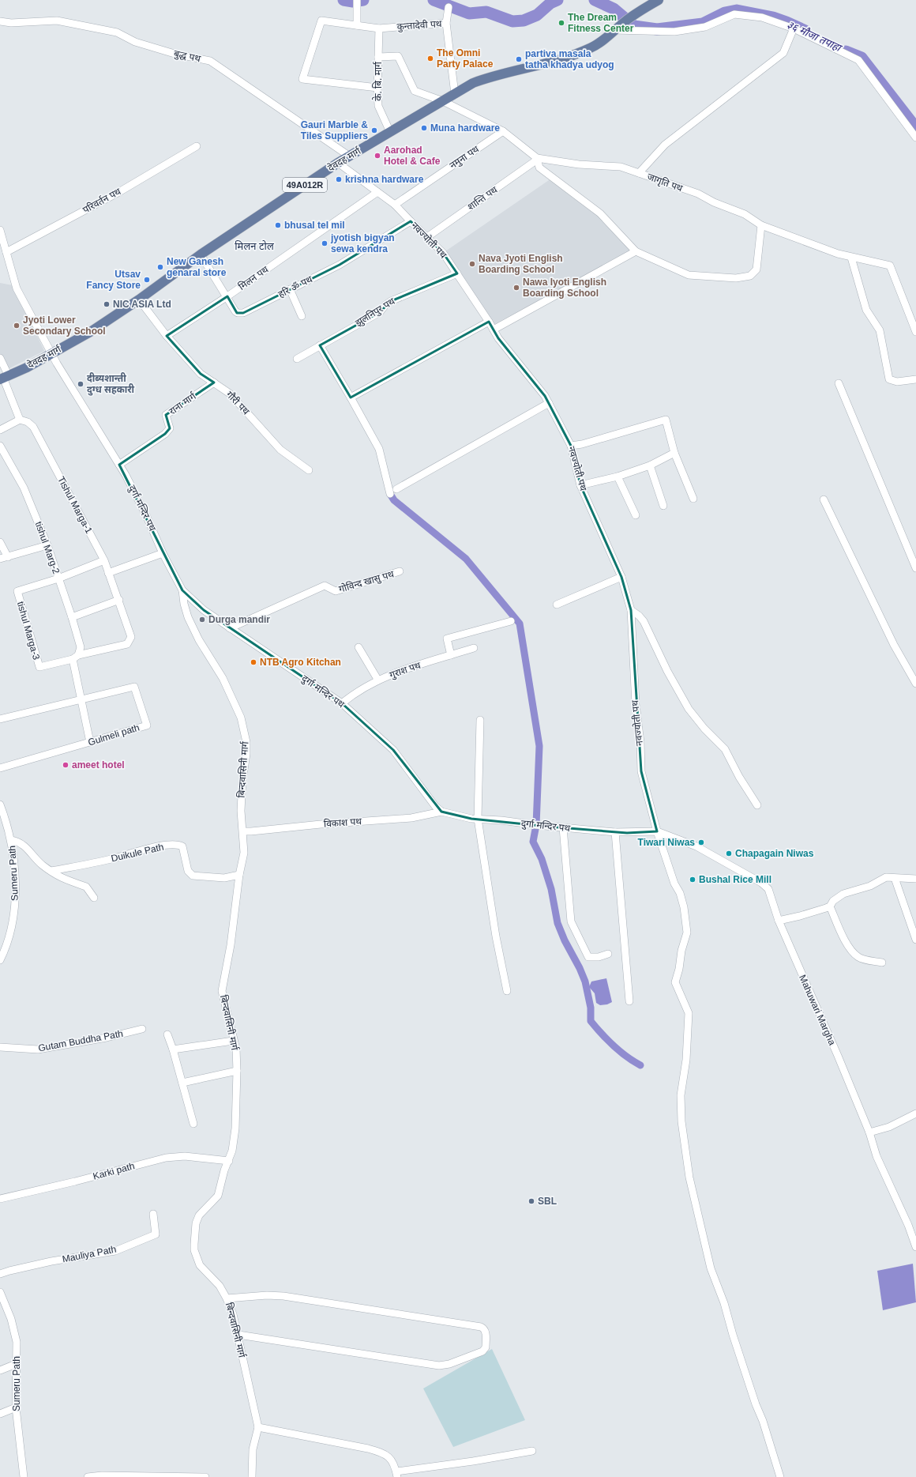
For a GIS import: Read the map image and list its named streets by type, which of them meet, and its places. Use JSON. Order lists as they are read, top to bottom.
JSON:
{
  "streets": {
    "main road": ["देवदह मार्ग", "49A012R"],
    "street": [
      "कुन्तादेवी पथ",
      "बुद्ध पथ",
      "के. बि. मार्ग",
      "नमुना पथ",
      "जागृति पथ",
      "शान्ति पथ",
      "परिवर्तन पथ",
      "नवज्योती पथ",
      "मिलन पथ",
      "हरि ॐ पथ",
      "झुलनिपुर पथ",
      "गौरी पथ",
      "राना मार्ग",
      "Tishul Marga-1",
      "दुर्गा मन्दिर पथ",
      "tishul Marg-2",
      "गोविन्द खासु पथ",
      "tishul Marga-3",
      "गुराश पथ",
      "Gulmeli path",
      "बिन्दवासिनी मार्ग",
      "विकाश पथ",
      "Duikule Path",
      "Sumeru Path",
      "Mahuwari Margha",
      "Gutam Buddha Path",
      "Karki path",
      "Mauliya Path"
    ]
  },
  "crossings": [
    ["कुन्तादेवी पथ", "के. बि. मार्ग"],
    ["कुन्तादेवी पथ", "देवदह मार्ग"],
    ["बुद्ध पथ", "देवदह मार्ग"],
    ["के. बि. मार्ग", "देवदह मार्ग"],
    ["के. बि. मार्ग", "जागृति पथ"],
    ["नमुना पथ", "जागृति पथ"],
    ["नमुना पथ", "नवज्योती पथ"],
    ["देवदह मार्ग", "जागृति पथ"],
    ["देवदह मार्ग", "नवज्योती पथ"],
    ["देवदह मार्ग", "हरि ॐ पथ"],
    ["देवदह मार्ग", "दुर्गा मन्दिर पथ"],
    ["जागृति पथ", "शान्ति पथ"],
    ["शान्ति पथ", "नवज्योती पथ"],
    ["परिवर्तन पथ", "दुर्गा मन्दिर पथ"],
    ["नवज्योती पथ", "मिलन पथ"],
    ["नवज्योती पथ", "हरि ॐ पथ"],
    ["नवज्योती पथ", "झुलनिपुर पथ"],
    ["नवज्योती पथ", "दुर्गा मन्दिर पथ"],
    ["नवज्योती पथ", "Mahuwari Margha"],
    ["मिलन पथ", "हरि ॐ पथ"],
    ["मिलन पथ", "गौरी पथ"],
    ["गौरी पथ", "राना मार्ग"],
    ["राना मार्ग", "दुर्गा मन्दिर पथ"],
    ["Tishul Marga-1", "tishul Marg-2"],
    ["Tishul Marga-1", "tishul Marga-3"],
    ["दुर्गा मन्दिर पथ", "गोविन्द खासु पथ"],
    ["दुर्गा मन्दिर पथ", "गुराश पथ"],
    ["दुर्गा मन्दिर पथ", "बिन्दवासिनी मार्ग"],
    ["दुर्गा मन्दिर पथ", "विकाश पथ"],
    ["दुर्गा मन्दिर पथ", "Mahuwari Margha"],
    ["tishul Marg-2", "tishul Marga-3"],
    ["tishul Marg-2", "Gulmeli path"],
    ["बिन्दवासिनी मार्ग", "विकाश पथ"],
    ["बिन्दवासिनी मार्ग", "Duikule Path"],
    ["बिन्दवासिनी मार्ग", "Karki path"]
  ],
  "districts": ["मिलन टोल"],
  "water": ["३६ मौजा तपाहा"],
  "places": [
    "The Dream Fitness Center",
    "The Omni Party Palace",
    "partiva masala tatha khadya udyog",
    "Muna hardware",
    "Gauri Marble & Tiles Suppliers",
    "Aarohad Hotel & Cafe",
    "krishna hardware",
    "bhusal tel mil",
    "jyotish bigyan sewa kendra",
    "Nava Jyoti English Boarding School",
    "New Ganesh genaral store",
    "Utsav Fancy Store",
    "Nawa Iyoti English Boarding School",
    "NIC ASIA Ltd",
    "Jyoti Lower Secondary School",
    "दीब्यशान्ती दुग्ध सहकारी",
    "Durga mandir",
    "NTB Agro Kitchan",
    "ameet hotel",
    "Tiwari Niwas",
    "Chapagain Niwas",
    "Bushal Rice Mill",
    "SBL"
  ]
}
